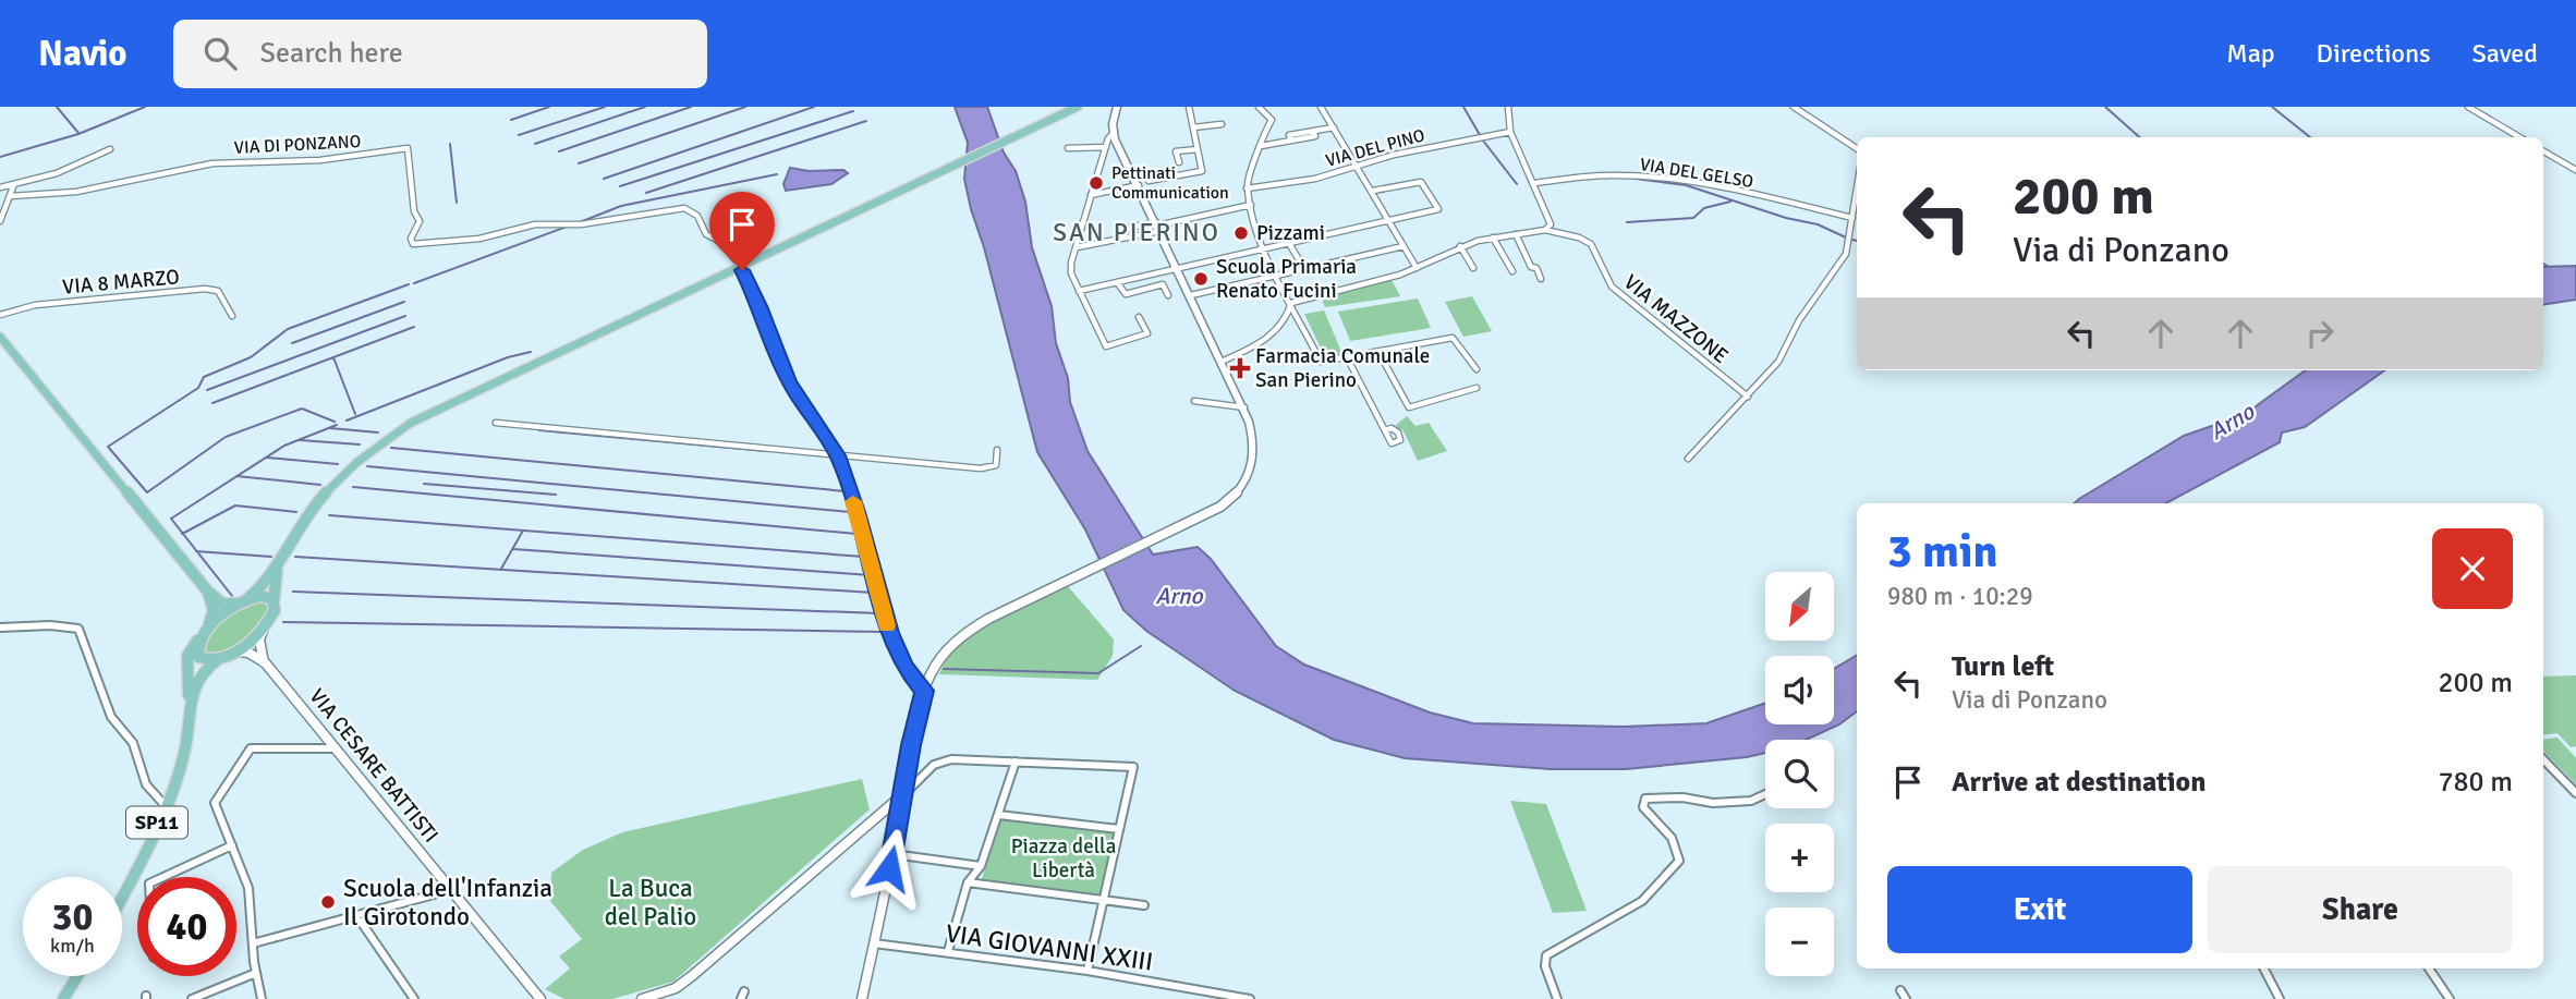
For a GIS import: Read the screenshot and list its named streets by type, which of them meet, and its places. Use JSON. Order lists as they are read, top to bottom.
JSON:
{
  "streets": {
    "main road": ["SP11"],
    "street": [
      "VIA DI PONZANO",
      "VIA DEL PINO",
      "VIA DEL GELSO",
      "VIA 8 MARZO",
      "VIA MAZZONE",
      "VIA CESARE BATTISTI",
      "VIA GIOVANNI XXIII"
    ]
  },
  "districts": ["SAN PIERINO"],
  "water": ["Arno"],
  "parks": ["Piazza della Libertà", "La Buca del Palio"],
  "places": {
    "other": [
      "Pettinati Communication",
      "Pizzami",
      "Scuola Primaria Renato Fucini",
      "Scuola dell'Infanzia Il Girotondo"
    ],
    "health": ["Farmacia Comunale San Pierino"]
  },
  "north": "bottom left",
  "page": {
    "header": "Navio",
    "search": "Search here",
    "nav": ["Map", "Directions", "Saved"],
    "turn": ["200 m", "Via di Ponzano"],
    "heading": ["3 min", "980 m · 10:29"],
    "map_buttons": ["+", "−"],
    "list": [
      {
        "name": "Turn left",
        "note": "Via di Ponzano",
        "value": "200 m"
      },
      {
        "name": "Arrive at destination",
        "value": "780 m"
      }
    ],
    "buttons": ["Exit", "Share"],
    "speed": "30 km/h",
    "limit": "40"
  }
}
